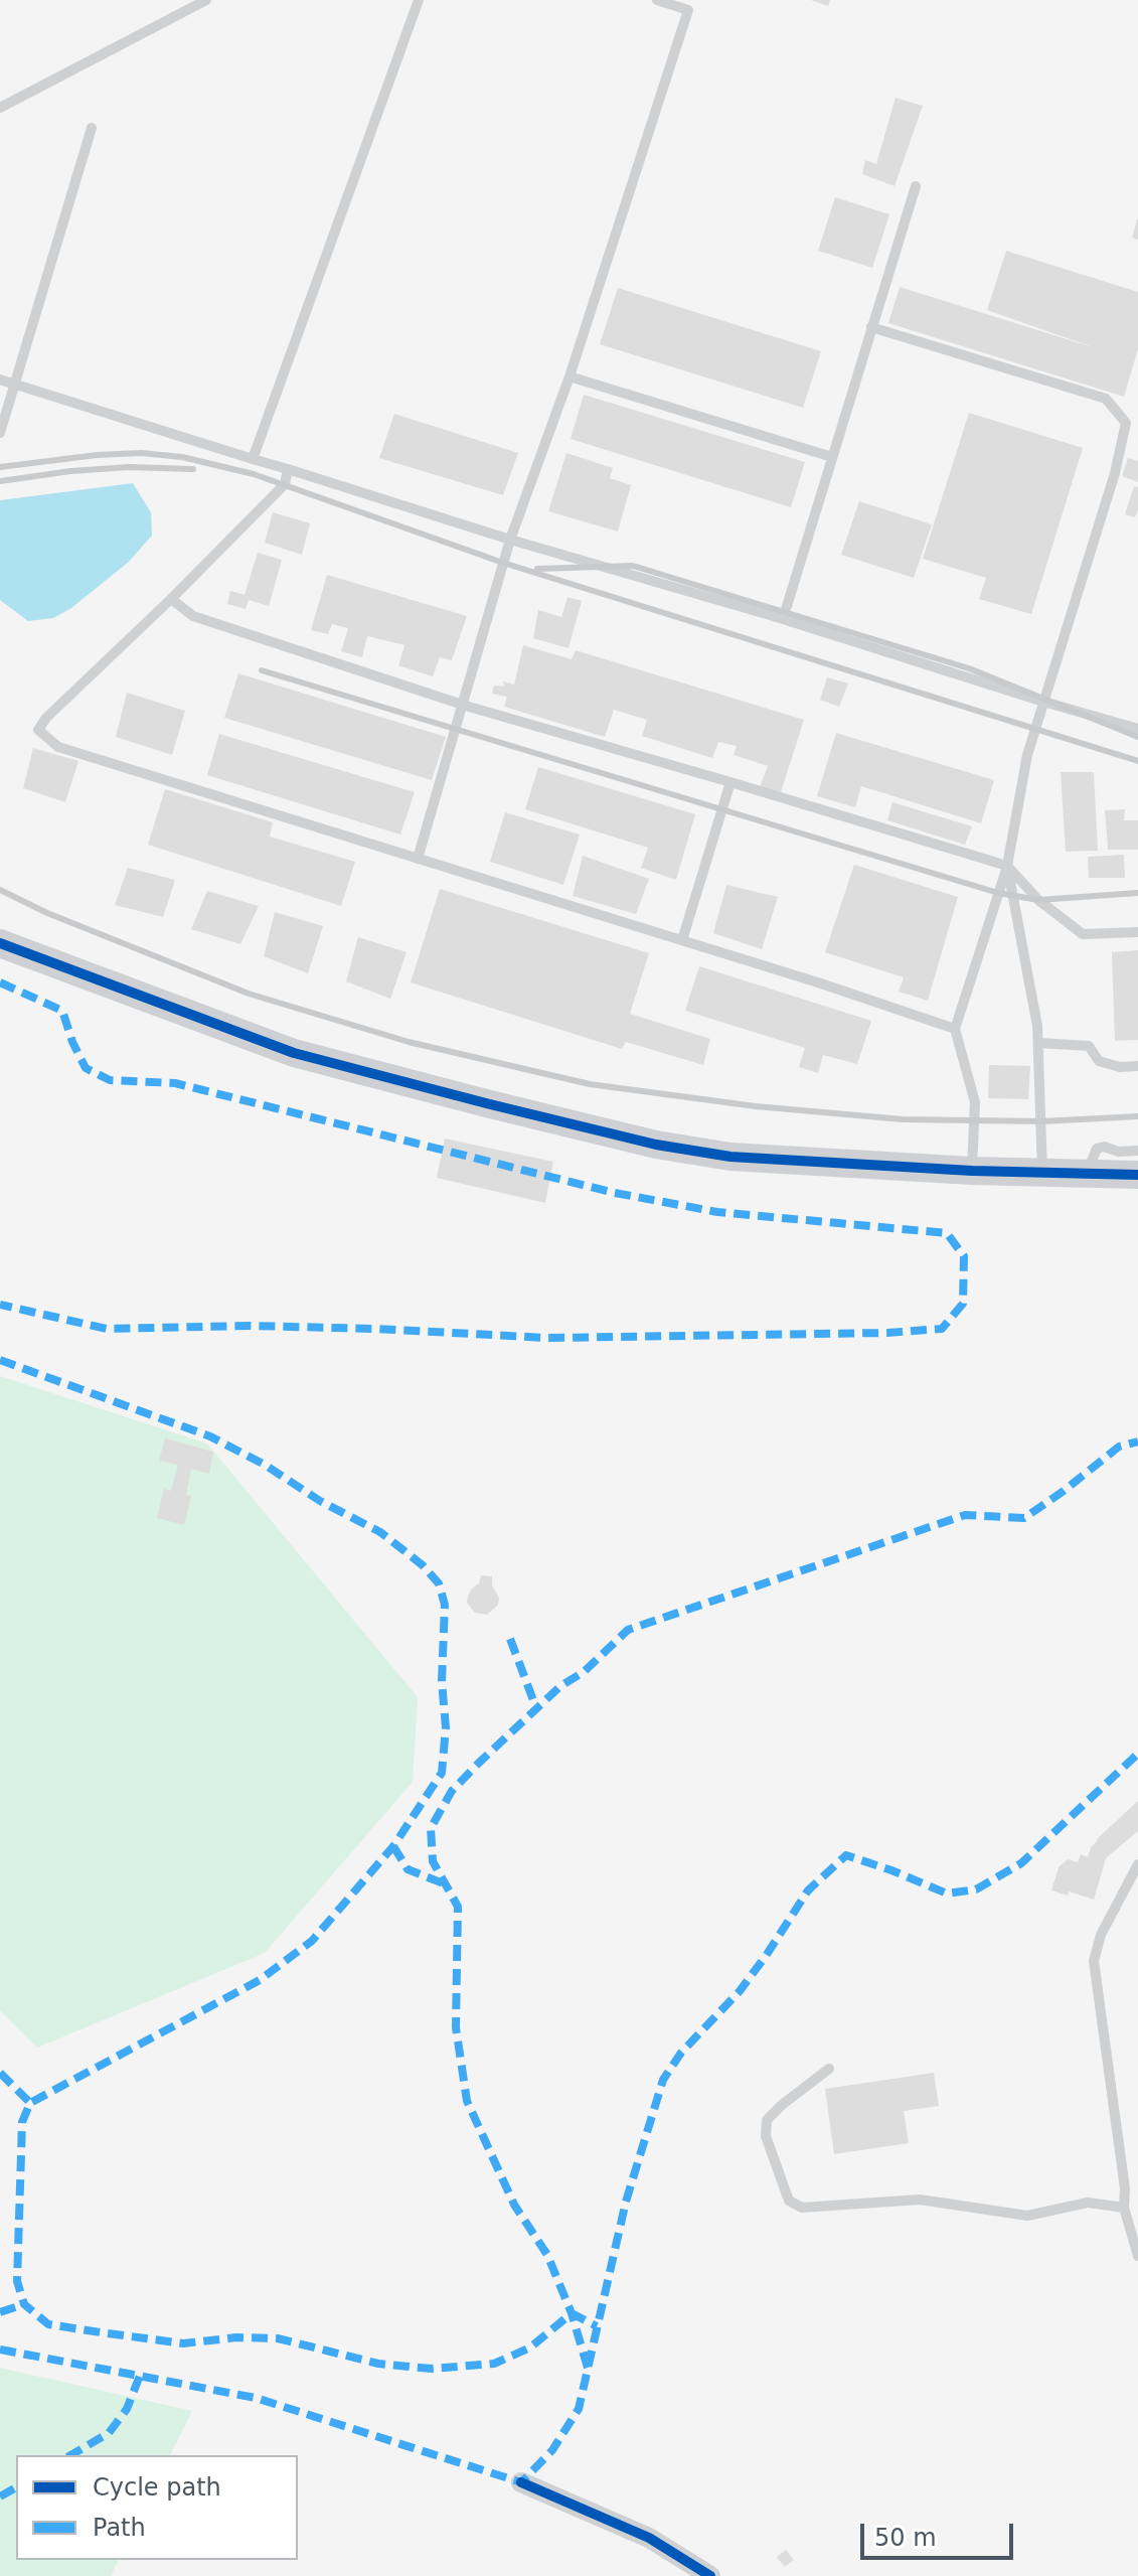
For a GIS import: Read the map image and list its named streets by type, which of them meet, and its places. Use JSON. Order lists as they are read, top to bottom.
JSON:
{
  "legend": ["Cycle path", "Path"],
  "scale_bar": "50 m"
}
